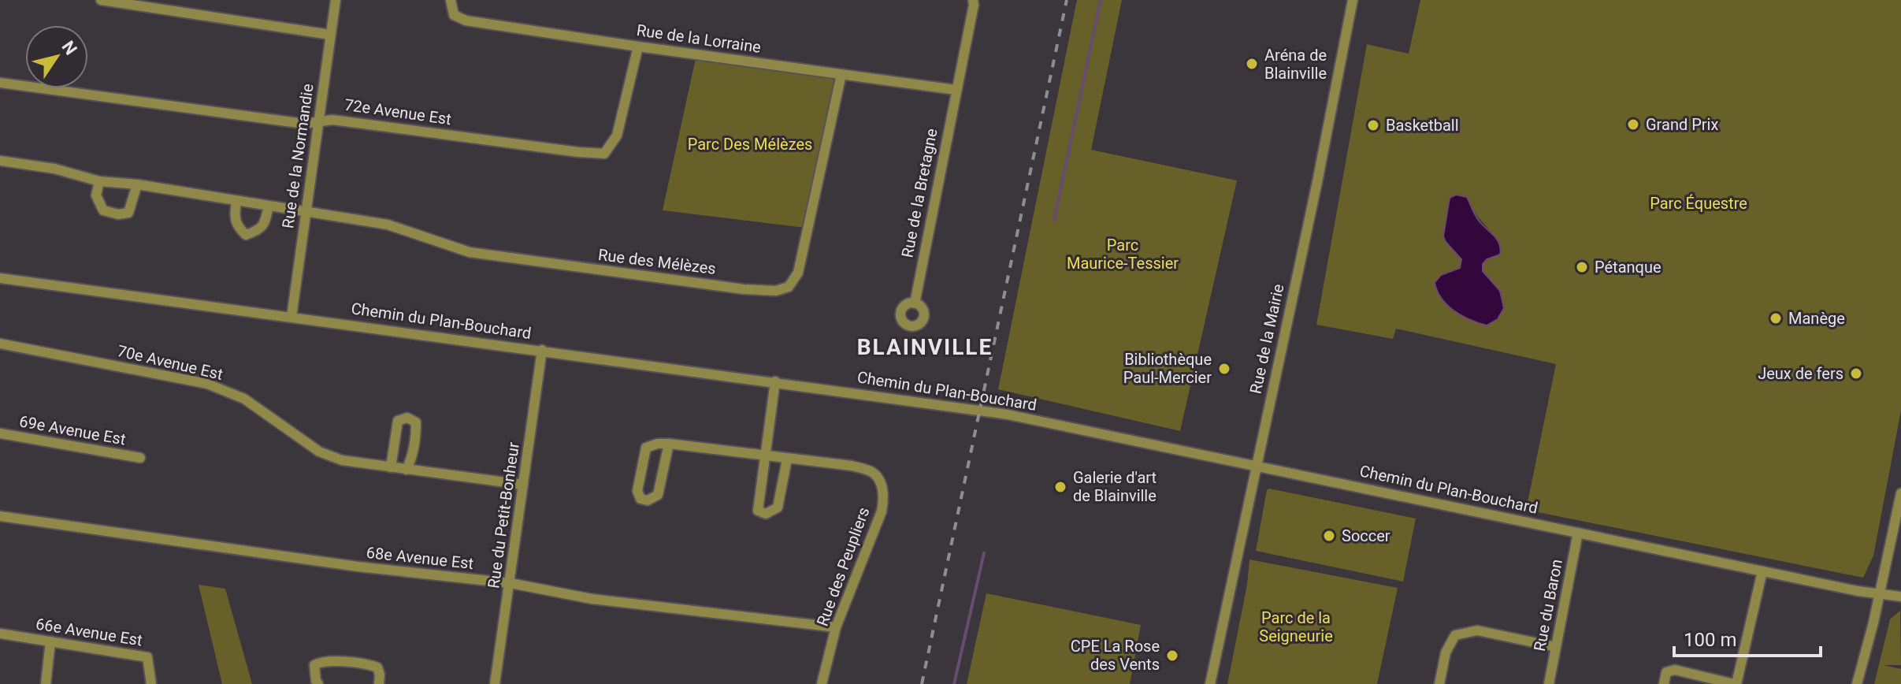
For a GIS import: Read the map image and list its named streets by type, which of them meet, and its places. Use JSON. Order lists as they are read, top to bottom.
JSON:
{
  "streets": {
    "street": [
      "Rue de la Lorraine",
      "72e Avenue Est",
      "Rue de la Normandie",
      "Rue de la Bretagne",
      "Rue des Mélèzes",
      "Chemin du Plan-Bouchard",
      "Rue de la Mairie",
      "70e Avenue Est",
      "69e Avenue Est",
      "Rue du Petit-Bonheur",
      "68e Avenue Est",
      "Rue des Peupliers",
      "Rue du Baron",
      "66e Avenue Est"
    ]
  },
  "crossings": [
    ["Rue de la Lorraine", "72e Avenue Est"],
    ["Rue de la Lorraine", "Rue de la Bretagne"],
    ["Rue de la Lorraine", "Rue des Mélèzes"],
    ["72e Avenue Est", "Rue de la Normandie"],
    ["Rue de la Normandie", "Rue des Mélèzes"],
    ["Rue de la Normandie", "Chemin du Plan-Bouchard"],
    ["Chemin du Plan-Bouchard", "Rue de la Mairie"],
    ["Chemin du Plan-Bouchard", "Rue du Petit-Bonheur"],
    ["Chemin du Plan-Bouchard", "Rue du Baron"],
    ["70e Avenue Est", "Rue du Petit-Bonheur"],
    ["Rue du Petit-Bonheur", "68e Avenue Est"],
    ["68e Avenue Est", "Rue des Peupliers"]
  ],
  "districts": ["BLAINVILLE"],
  "parks": [
    "Parc Des Mélèzes",
    "Parc Équestre",
    "Parc Maurice-Tessier",
    "Parc de la Seigneurie"
  ],
  "places": [
    "Aréna de Blainville",
    "Grand Prix",
    "Basketball",
    "Pétanque",
    "Manège",
    "Bibliothèque Paul-Mercier",
    "Jeux de fers",
    "Galerie d'art de Blainville",
    "Soccer",
    "CPE La Rose des Vents"
  ],
  "scale_bar": "100 m",
  "north": "top right"
}
